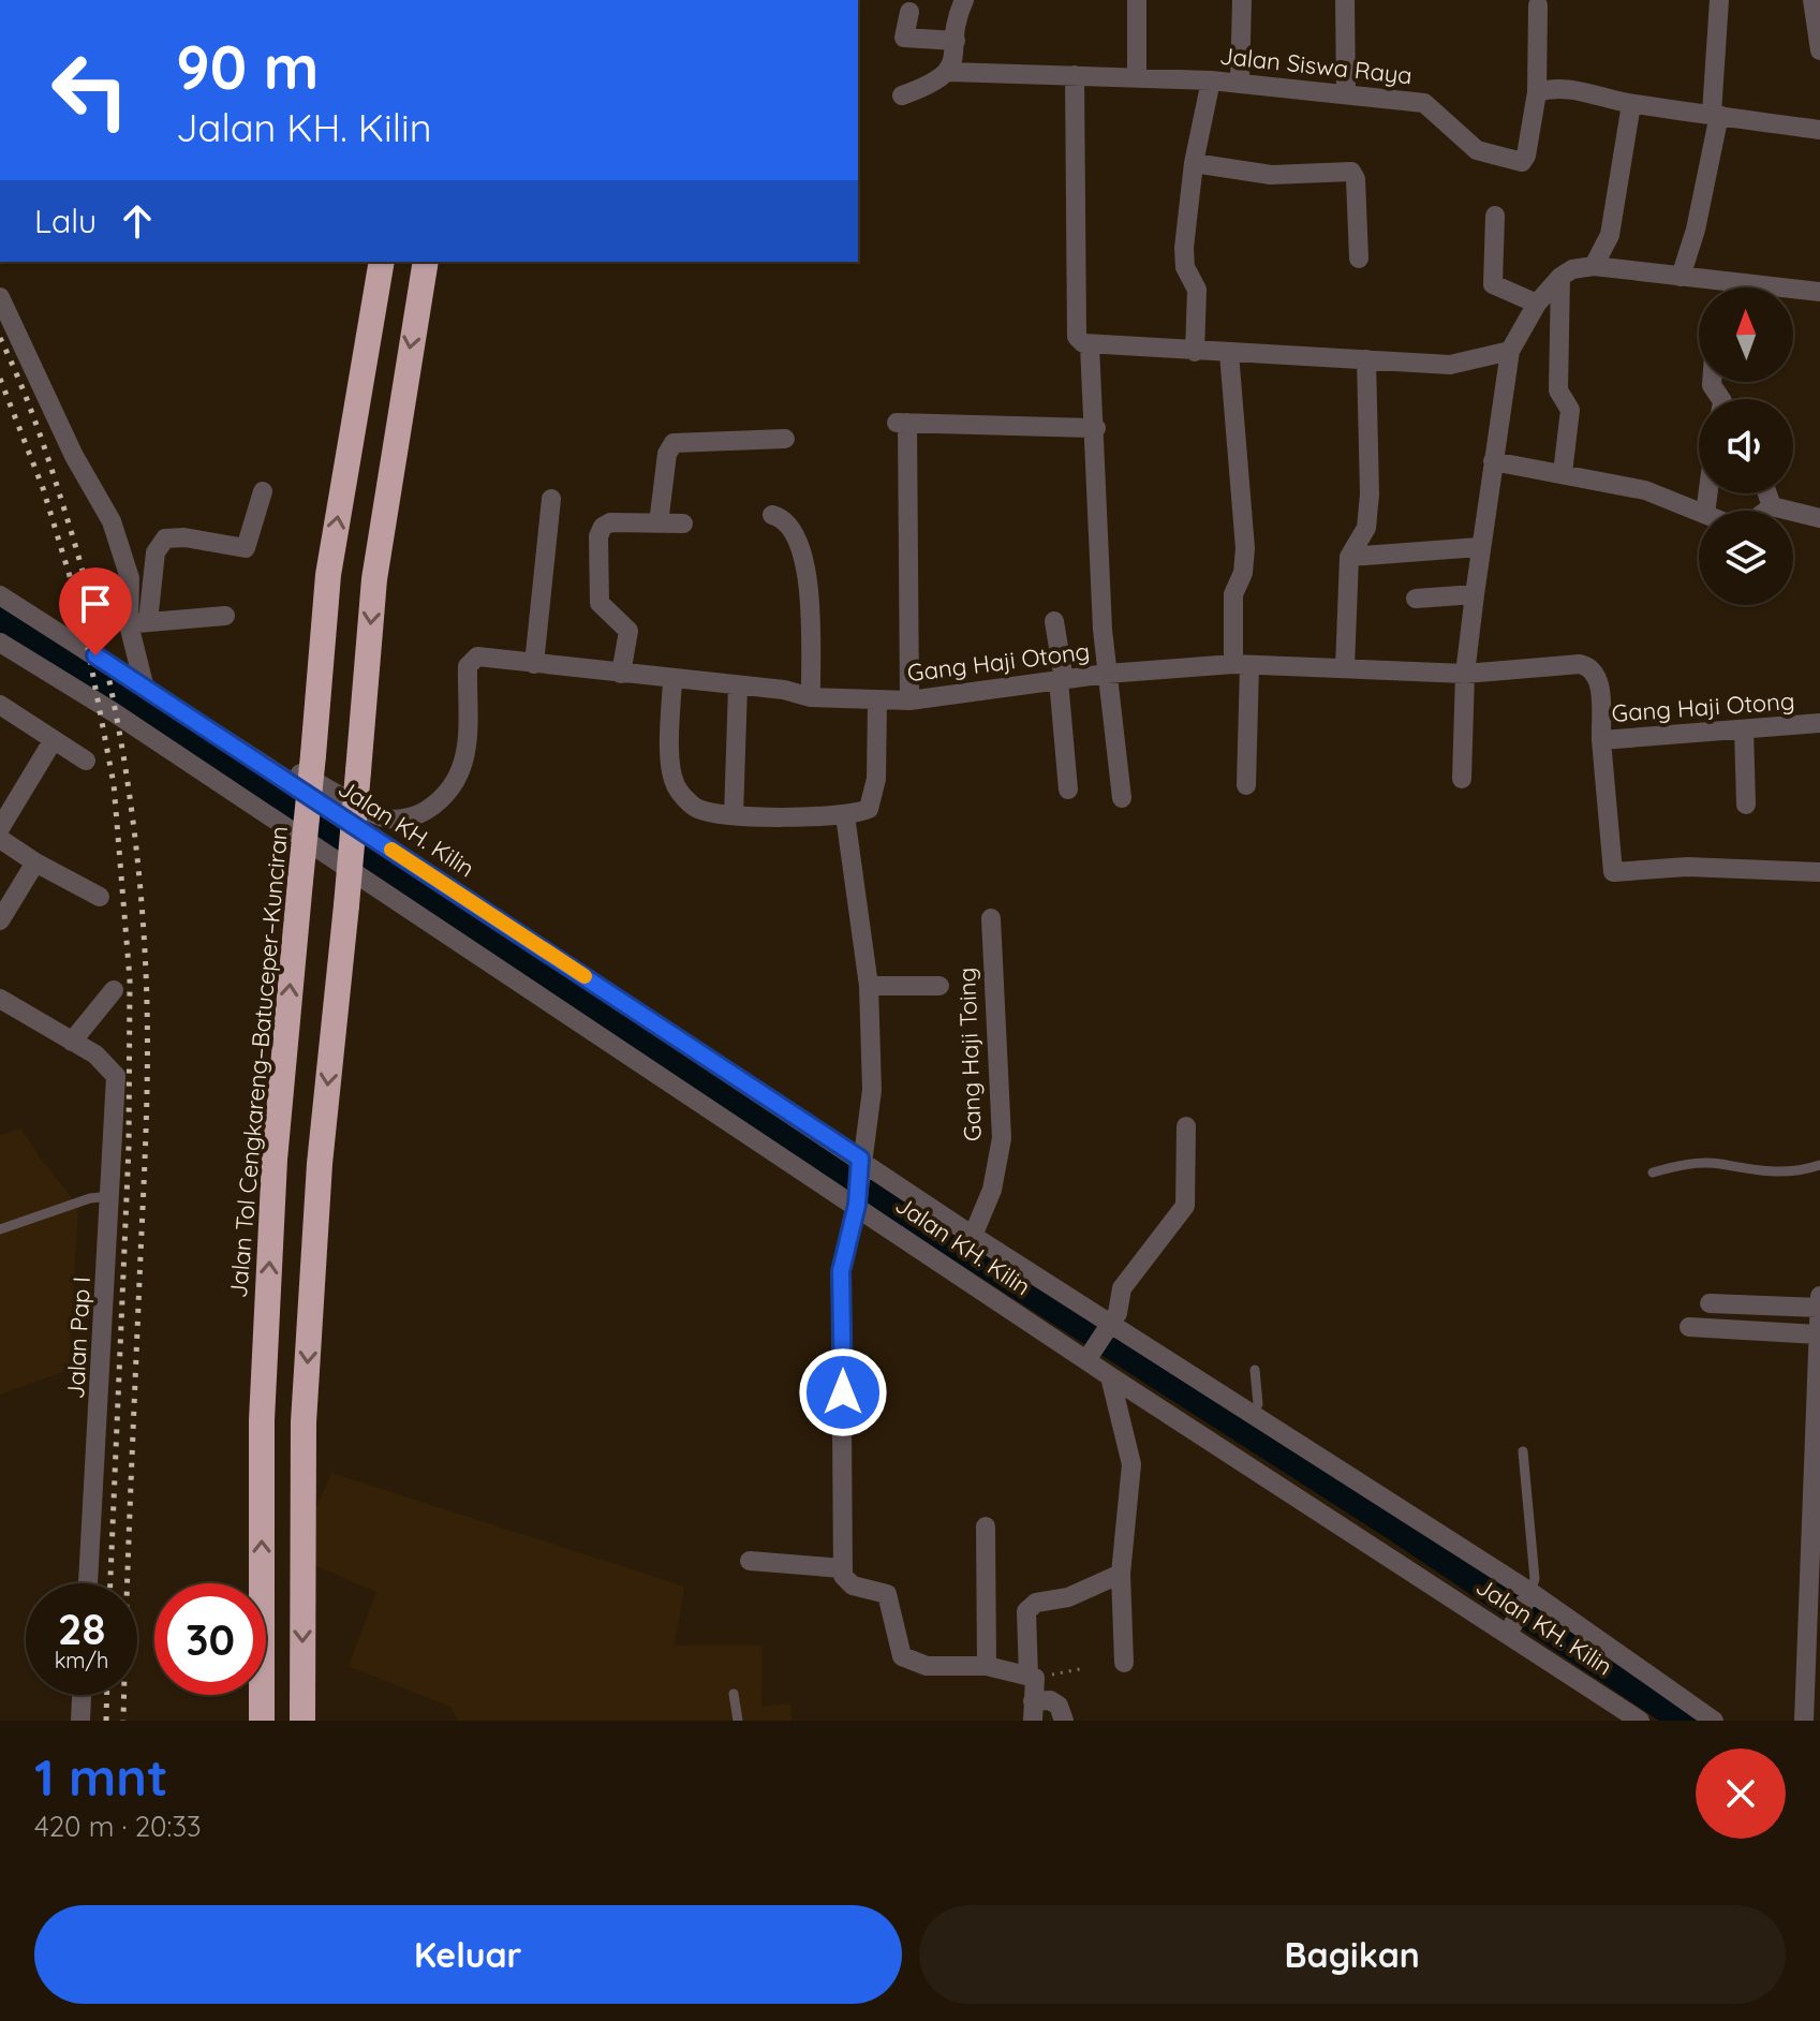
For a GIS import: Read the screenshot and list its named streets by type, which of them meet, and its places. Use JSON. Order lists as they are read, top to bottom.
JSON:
{
  "streets": {
    "highway": ["Jalan Tol Cengkareng–Batuceper–Kunciran"],
    "street": [
      "Jalan Siswa Raya",
      "Gang Haji Otong",
      "Jalan KH. Kilin",
      "Gang Haji Toing",
      "Jalan Pap I"
    ]
  },
  "crossings": [
    ["Gang Haji Otong", "Jalan KH. Kilin"],
    ["Jalan KH. Kilin", "Gang Haji Toing"]
  ],
  "north": "top",
  "page": {
    "turn": ["90 m", "Jalan KH. Kilin"],
    "then": "Lalu",
    "speed": "28 km/h",
    "limit": "30",
    "heading": ["1 mnt", "420 m · 20:33"],
    "buttons": ["Keluar", "Bagikan"]
  }
}
